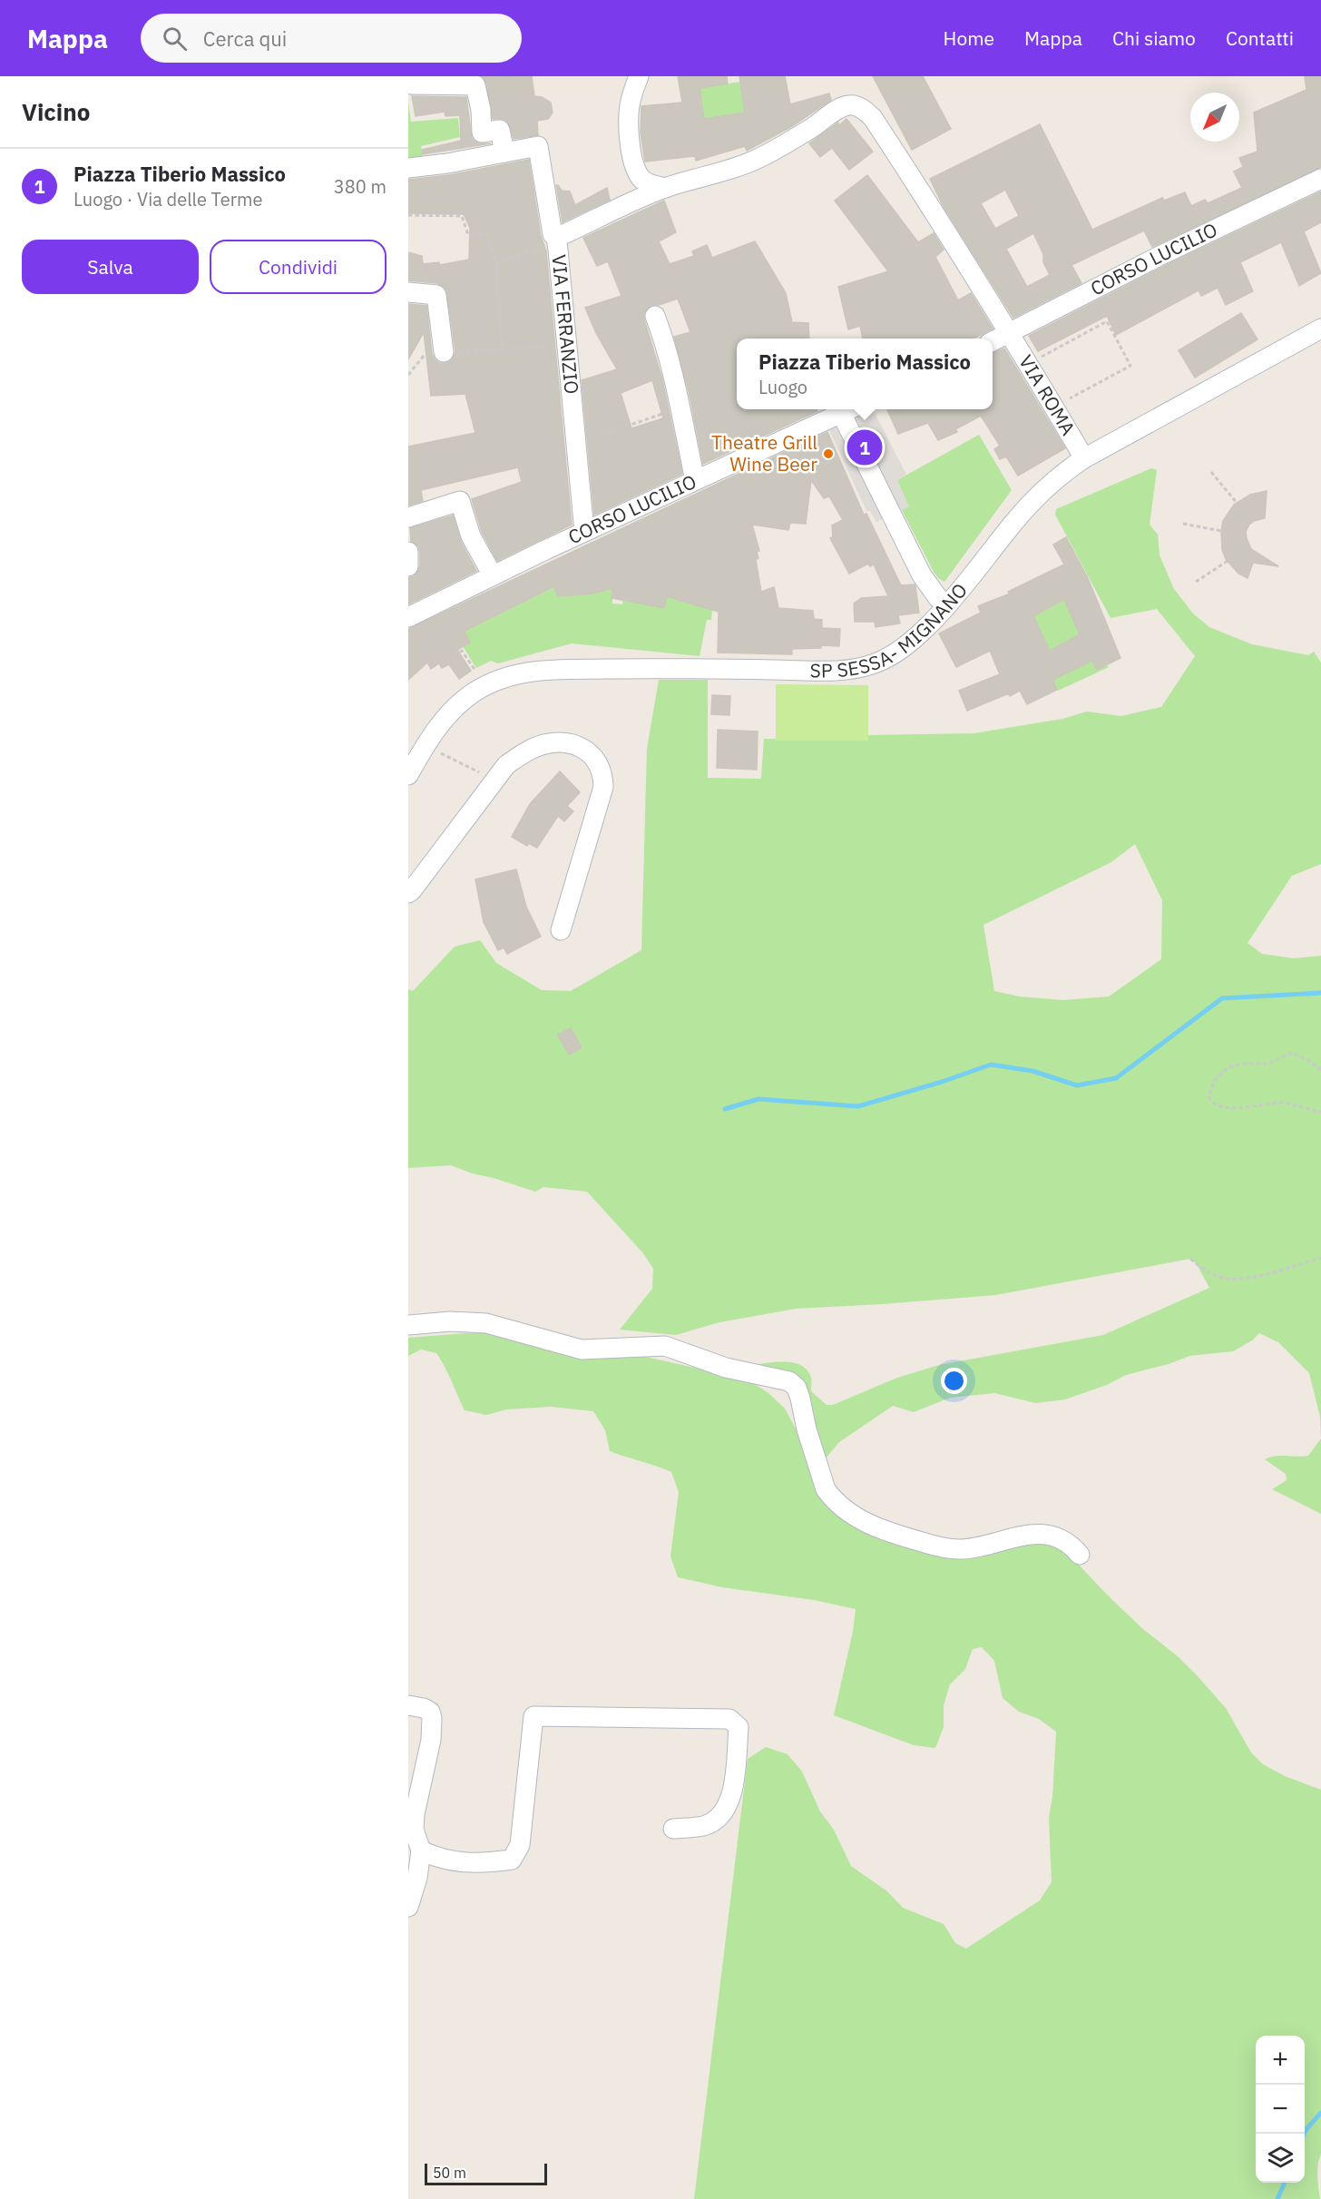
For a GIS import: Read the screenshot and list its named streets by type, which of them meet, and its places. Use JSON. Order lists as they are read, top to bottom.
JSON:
{
  "streets": {
    "street": [
      "CORSO LUCILIO",
      "VIA FERRANZIO",
      "VIA ROMA",
      "SP SESSA- MIGNANO"
    ]
  },
  "crossings": [
    ["CORSO LUCILIO", "VIA FERRANZIO"],
    ["CORSO LUCILIO", "VIA ROMA"],
    ["VIA FERRANZIO", "VIA ROMA"],
    ["VIA ROMA", "SP SESSA- MIGNANO"]
  ],
  "places": ["Theatre Grill Wine Beer"],
  "scale_bar": "50 m",
  "north": "bottom left",
  "page": {
    "header": "Mappa",
    "search": "Cerca qui",
    "nav": [
      "Home",
      "Mappa",
      "Chi siamo",
      "Contatti"
    ],
    "heading": "Vicino",
    "list": [
      {
        "mark": "1",
        "name": "Piazza Tiberio Massico",
        "note": "Luogo · Via delle Terme",
        "value": "380 m"
      }
    ],
    "buttons": ["Salva", "Condividi"],
    "popup": ["Piazza Tiberio Massico", "Luogo"],
    "pins": "1",
    "map_buttons": ["+", "−"],
    "scale": "50 m"
  }
}
